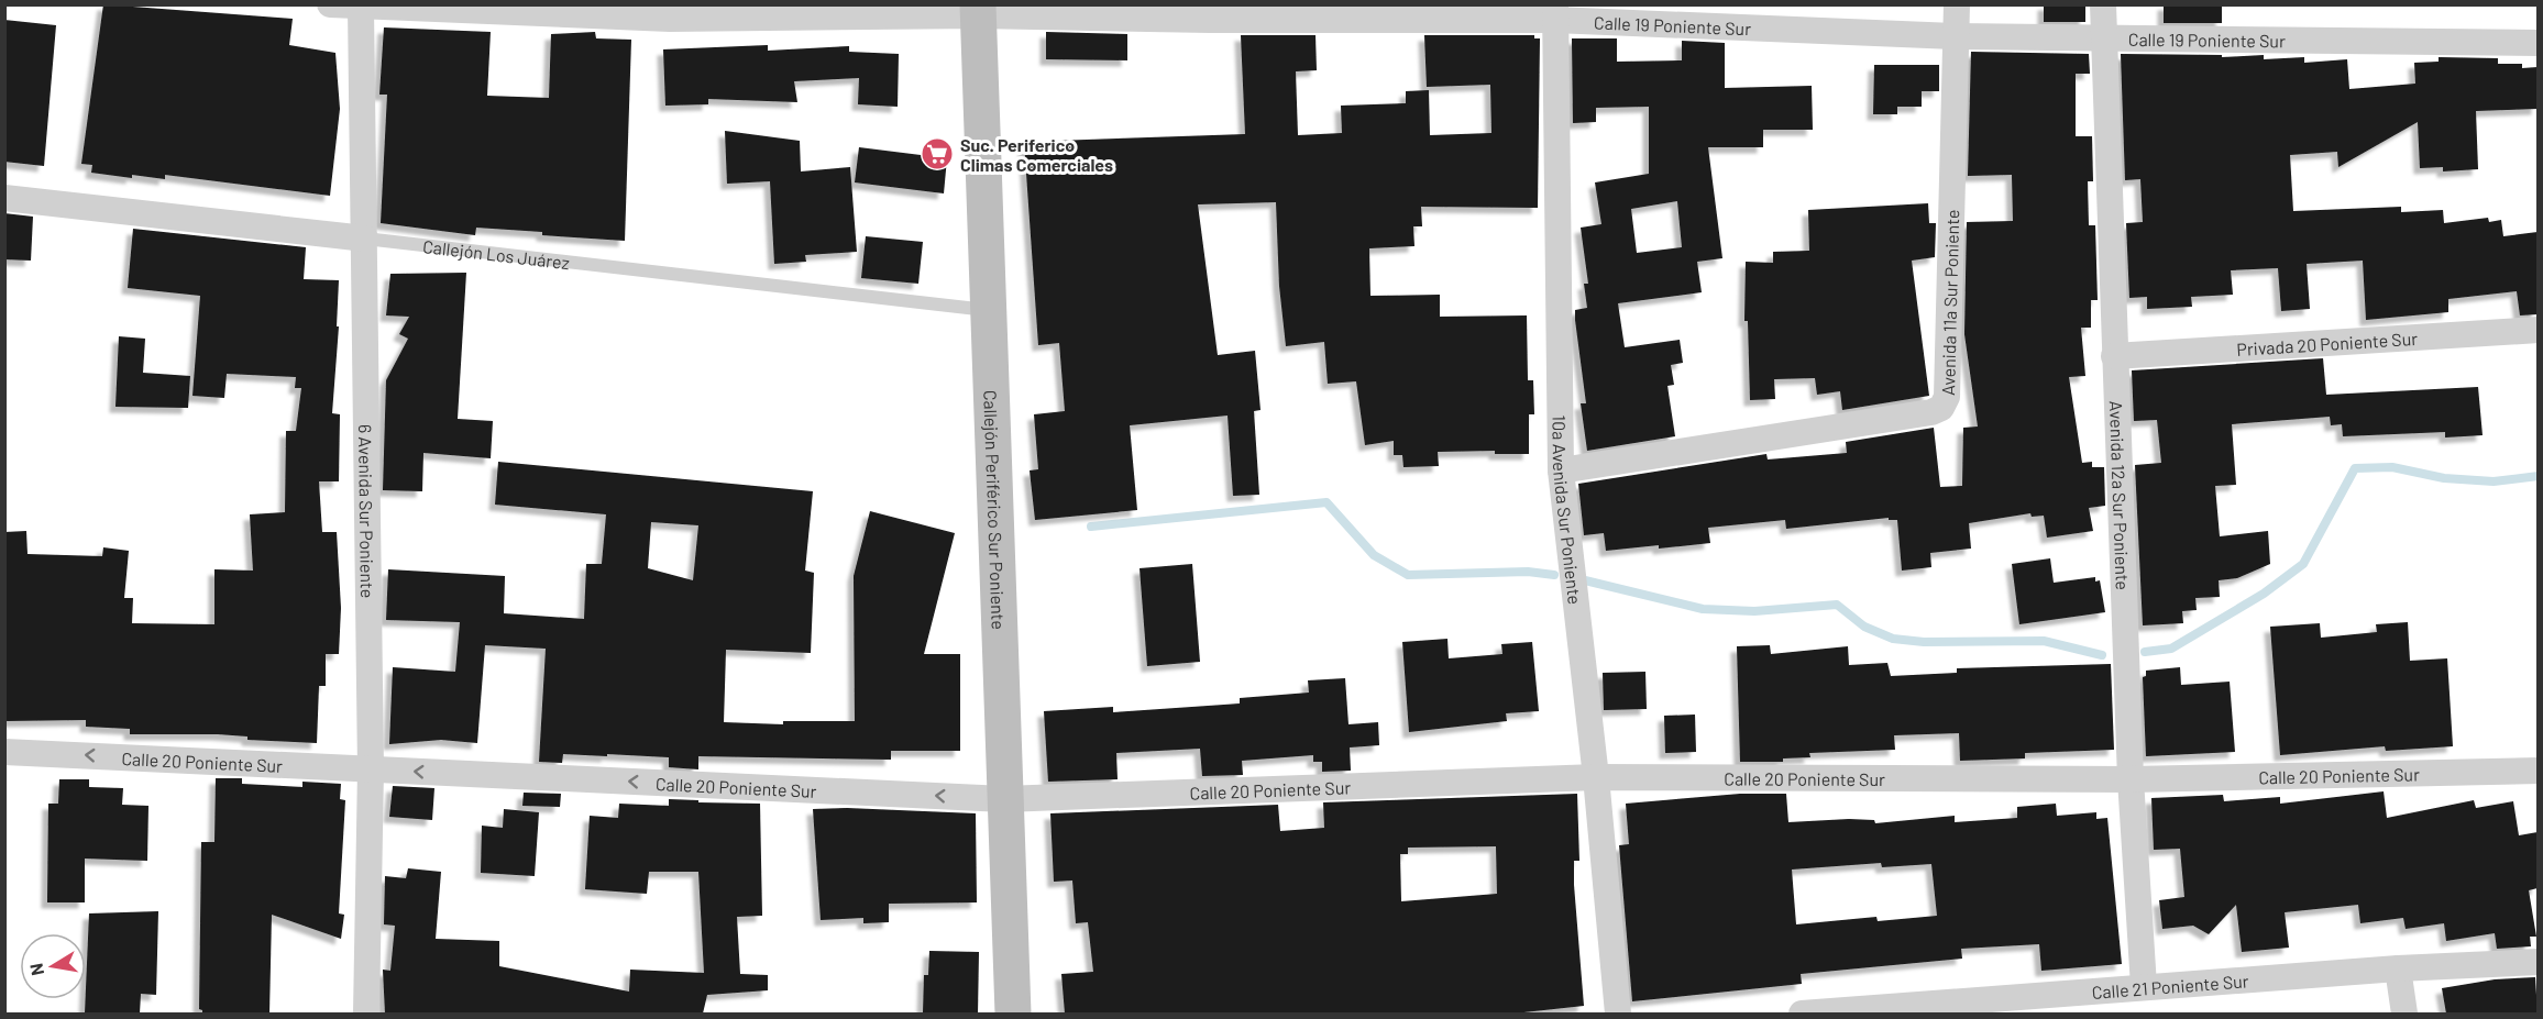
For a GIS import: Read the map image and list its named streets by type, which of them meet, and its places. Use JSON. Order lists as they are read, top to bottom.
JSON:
{
  "streets": {
    "main road": ["Callejón Periférico Sur Poniente"],
    "street": [
      "Calle 19 Poniente Sur",
      "Callejón Los Juárez",
      "Avenida 11a Sur Poniente",
      "Privada 20 Poniente Sur",
      "Avenida 12a Sur Poniente",
      "10a Avenida Sur Poniente",
      "6 Avenida Sur Poniente",
      "Calle 20 Poniente Sur",
      "Calle 21 Poniente Sur"
    ]
  },
  "crossings": [
    ["Calle 19 Poniente Sur", "Avenida 11a Sur Poniente"],
    ["Calle 19 Poniente Sur", "Avenida 12a Sur Poniente"],
    ["Calle 19 Poniente Sur", "Callejón Periférico Sur Poniente"],
    ["Calle 19 Poniente Sur", "10a Avenida Sur Poniente"],
    ["Calle 19 Poniente Sur", "6 Avenida Sur Poniente"],
    ["Callejón Los Juárez", "Callejón Periférico Sur Poniente"],
    ["Callejón Los Juárez", "6 Avenida Sur Poniente"],
    ["Avenida 11a Sur Poniente", "10a Avenida Sur Poniente"],
    ["Privada 20 Poniente Sur", "Avenida 12a Sur Poniente"],
    ["Avenida 12a Sur Poniente", "Calle 20 Poniente Sur"],
    ["Avenida 12a Sur Poniente", "Calle 21 Poniente Sur"],
    ["Callejón Periférico Sur Poniente", "Calle 20 Poniente Sur"],
    ["10a Avenida Sur Poniente", "Calle 20 Poniente Sur"],
    ["6 Avenida Sur Poniente", "Calle 20 Poniente Sur"]
  ],
  "one_way": ["Calle 20 Poniente Sur"],
  "places": {
    "supermarket": ["Suc. Periferico Climas Comerciales"]
  },
  "north": "left"
}
